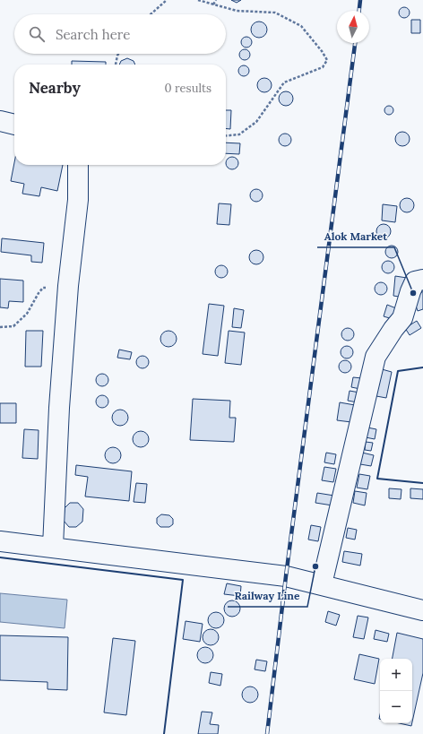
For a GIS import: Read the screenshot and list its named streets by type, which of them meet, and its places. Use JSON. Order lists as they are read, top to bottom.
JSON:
{
  "places": ["Alok Market", "Railway Line"],
  "north": "top",
  "page": {
    "search": "Search here",
    "heading": ["Nearby", "0 results"],
    "map_buttons": ["+", "−"]
  }
}
